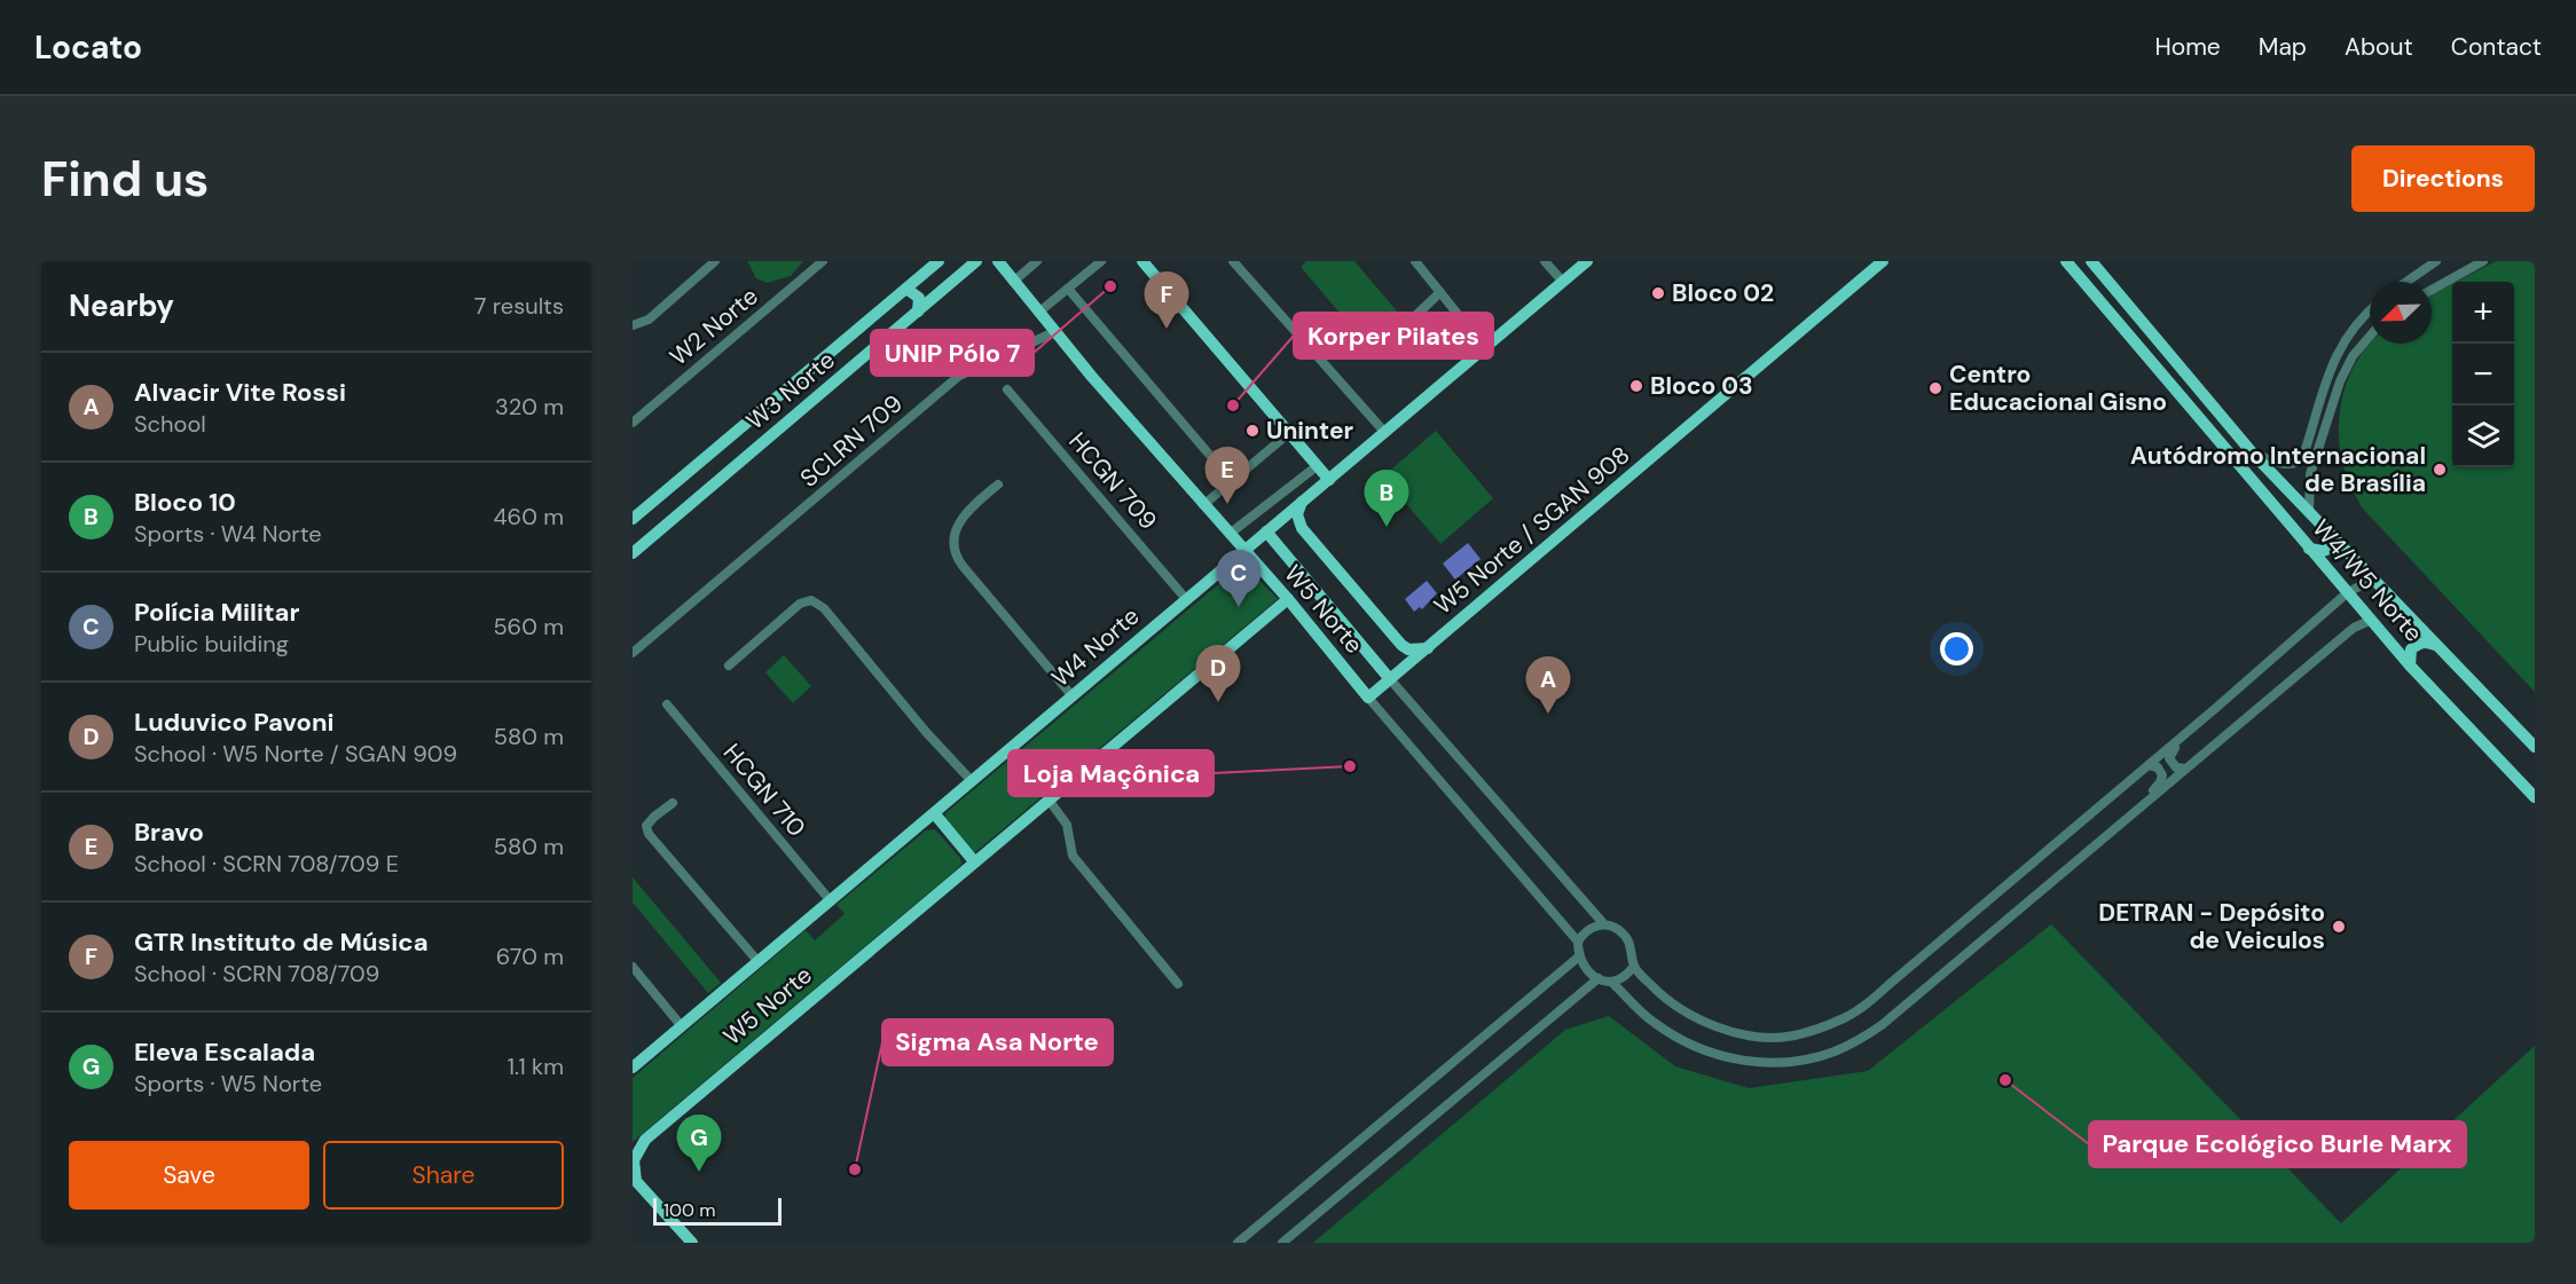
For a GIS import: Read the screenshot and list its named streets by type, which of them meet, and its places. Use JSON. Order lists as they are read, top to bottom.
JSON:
{
  "streets": {
    "main road": [
      "W3 Norte",
      "W5 Norte / SGAN 908",
      "W4/W5 Norte",
      "W5 Norte",
      "W4 Norte"
    ],
    "street": [
      "W2 Norte",
      "SCLRN 709",
      "HCGN 709",
      "HCGN 710"
    ]
  },
  "crossings": [
    ["SCLRN 709", "W5 Norte"],
    ["HCGN 709", "W4 Norte"],
    ["W5 Norte / SGAN 908", "W5 Norte"],
    ["W5 Norte", "W4 Norte"],
    ["W4 Norte", "HCGN 710"]
  ],
  "places": [
    "UNIP Pólo 7",
    "Bloco 02",
    "Bloco 03",
    "Centro Educacional Gisno",
    "Korper Pilates",
    "Uninter",
    "Autódromo Internacional de Brasília",
    "Loja Maçônica",
    "DETRAN - Depósito de Veiculos",
    "Parque Ecológico Burle Marx",
    "Sigma Asa Norte"
  ],
  "scale_bar": "100 m",
  "north": "bottom left",
  "page": {
    "header": "Locato",
    "nav": [
      "Home",
      "Map",
      "About",
      "Contact"
    ],
    "buttons": [
      "Directions",
      ["Save", "Share"]
    ],
    "title": "Find us",
    "heading": ["Nearby", "7 results"],
    "pins": [
      "F",
      "E",
      "B",
      "C",
      "D",
      "A",
      "G"
    ],
    "map_buttons": ["+", "−"],
    "list": [
      {
        "mark": "A",
        "name": "Alvacir Vite Rossi",
        "note": "School",
        "value": "320 m"
      },
      {
        "mark": "B",
        "name": "Bloco 10",
        "note": "Sports · W4 Norte",
        "value": "460 m"
      },
      {
        "mark": "C",
        "name": "Polícia Militar",
        "note": "Public building",
        "value": "560 m"
      },
      {
        "mark": "D",
        "name": "Luduvico Pavoni",
        "note": "School · W5 Norte / SGAN 909",
        "value": "580 m"
      },
      {
        "mark": "E",
        "name": "Bravo",
        "note": "School · SCRN 708/709 E",
        "value": "580 m"
      },
      {
        "mark": "F",
        "name": "GTR Instituto de Música",
        "note": "School · SCRN 708/709",
        "value": "670 m"
      },
      {
        "mark": "G",
        "name": "Eleva Escalada",
        "note": "Sports · W5 Norte",
        "value": "1.1 km"
      }
    ],
    "scale": "100 m"
  }
}
